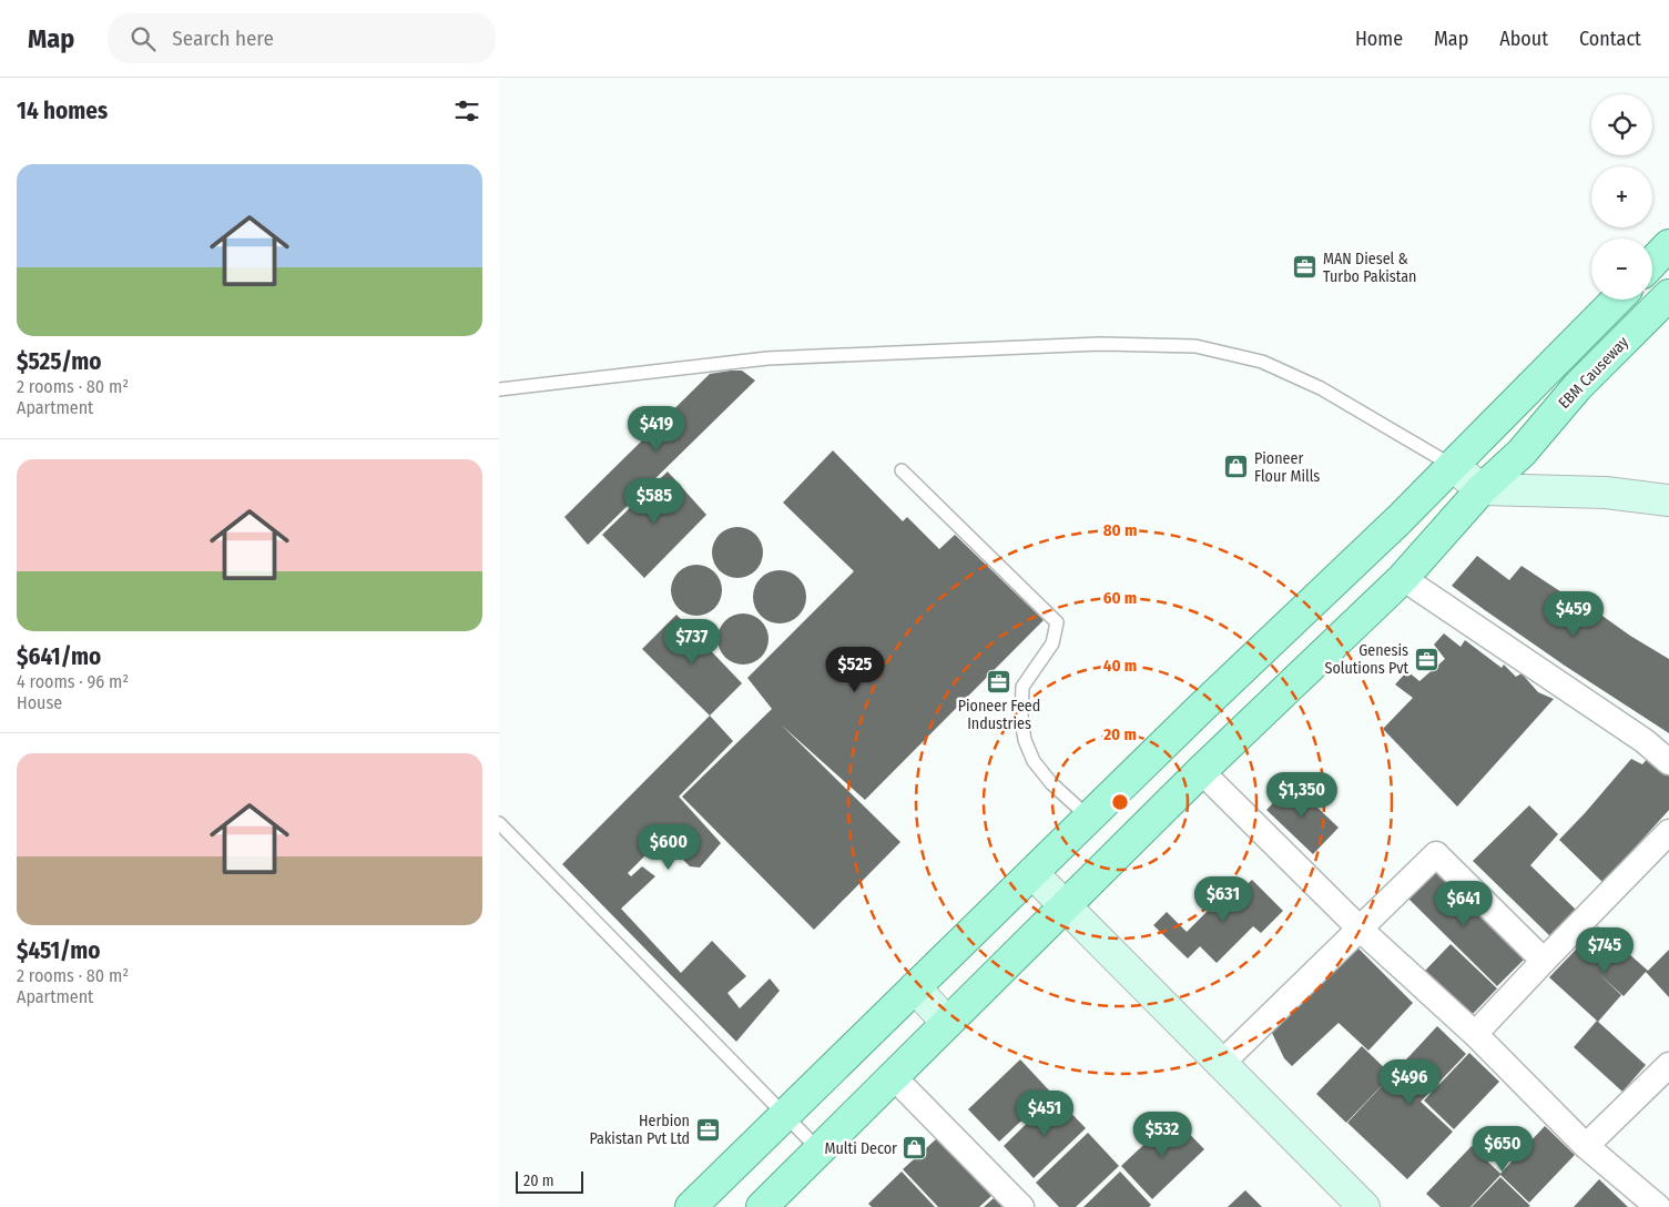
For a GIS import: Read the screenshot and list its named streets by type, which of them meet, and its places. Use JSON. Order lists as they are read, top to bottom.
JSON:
{
  "streets": {
    "main road": ["EBM Causeway"]
  },
  "places": {
    "office": [
      "MAN Diesel & Turbo Pakistan",
      "Genesis Solutions Pvt",
      "Pioneer Feed Industries",
      "Herbion Pakistan Pvt Ltd"
    ],
    "shop": ["Pioneer Flour Mills", "Multi Decor"]
  },
  "scale_bar": "20 m",
  "page": {
    "header": "Map",
    "search": "Search here",
    "nav": [
      "Home",
      "Map",
      "About",
      "Contact"
    ],
    "heading": "14 homes",
    "map_buttons": ["+", "−"],
    "list": [
      {
        "name": "$525/mo",
        "note": "2 rooms · 80 m² · Apartment"
      },
      {
        "name": "$641/mo",
        "note": "4 rooms · 96 m² · House"
      },
      {
        "name": "$451/mo",
        "note": "2 rooms · 80 m² · Apartment"
      }
    ],
    "price": [
      "$419",
      "$585",
      "$459",
      "$737",
      "$525",
      "$1,350",
      "$600",
      "$631",
      "$641",
      "$745",
      "$496",
      "$451",
      "$532",
      "$650"
    ],
    "scale": "20 m"
  },
  "rings": [
    "80 m",
    "60 m",
    "40 m",
    "20 m"
  ]
}
